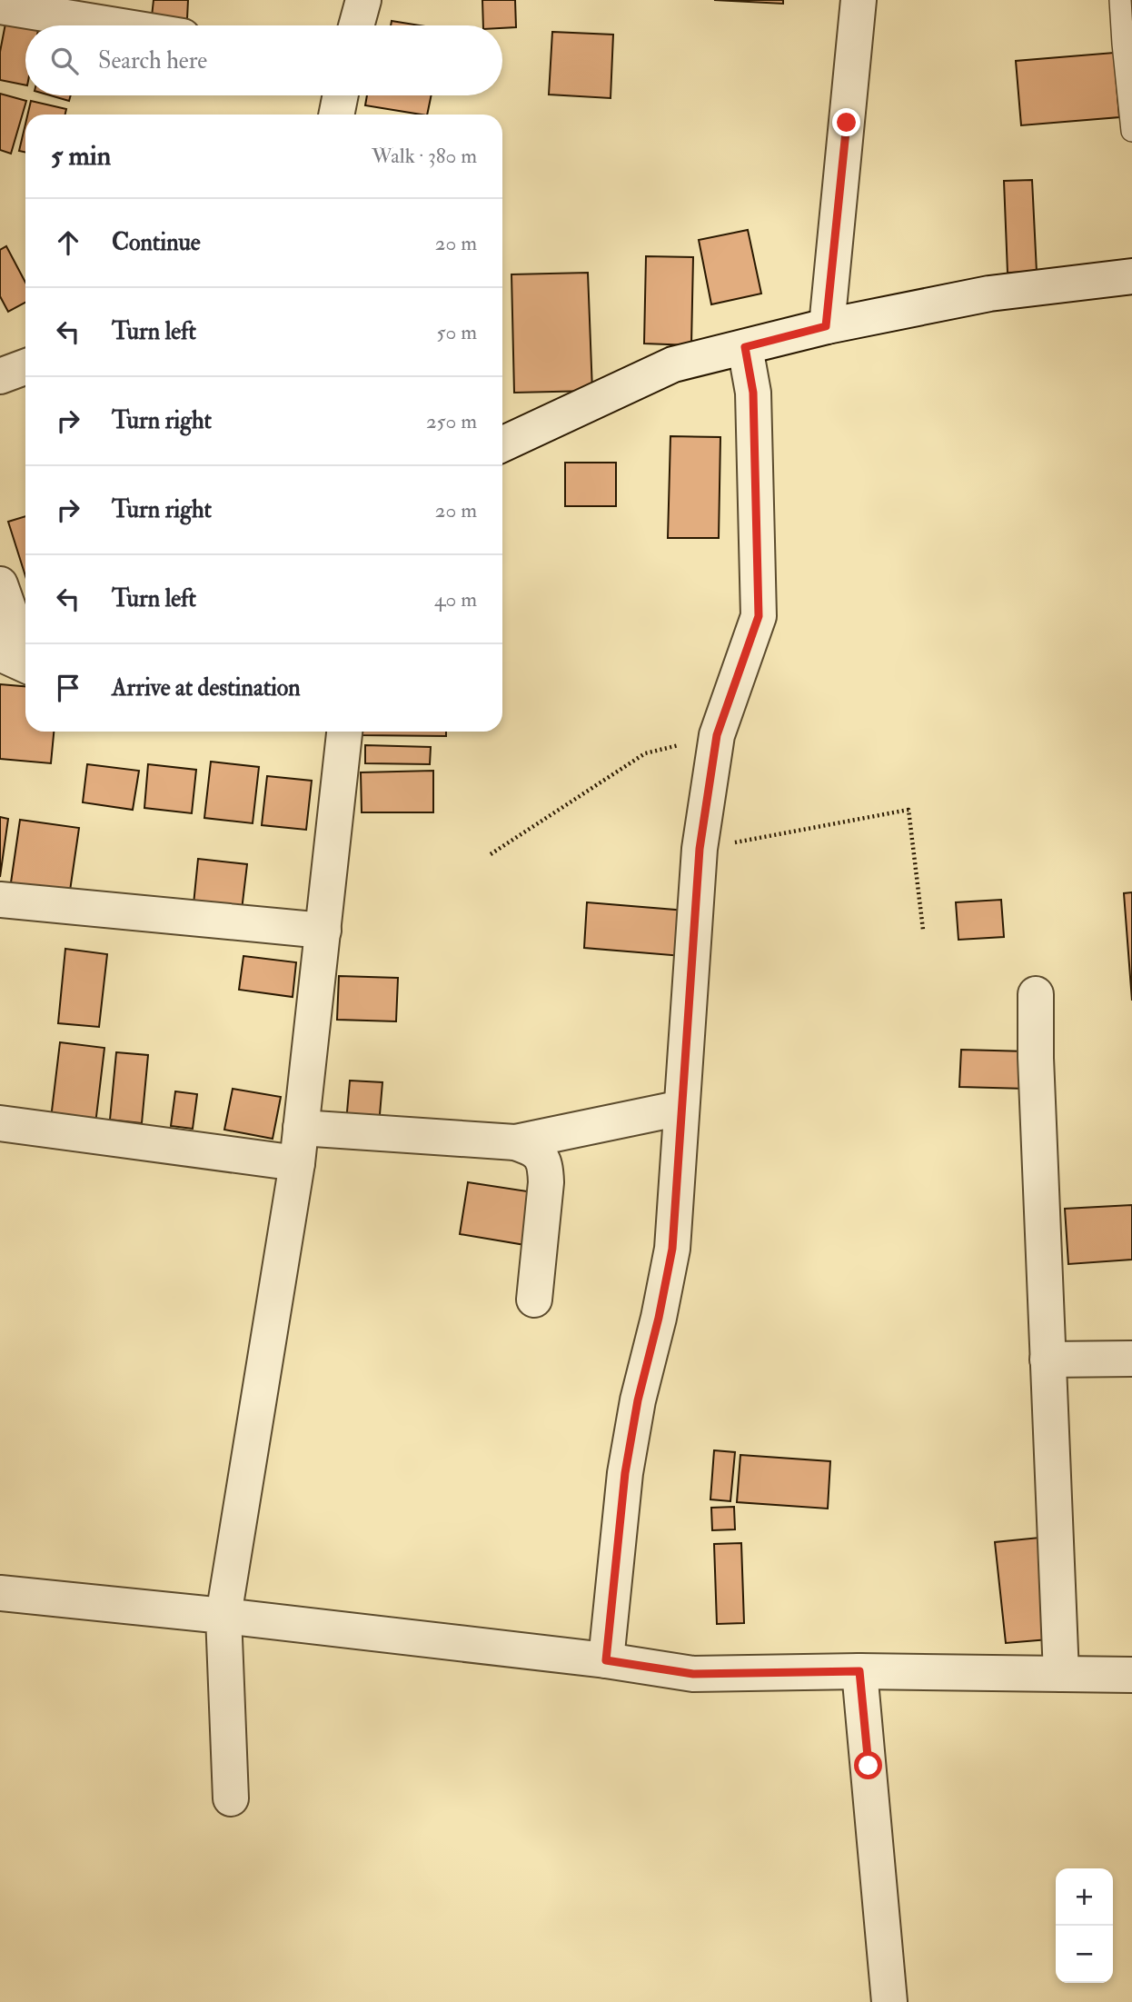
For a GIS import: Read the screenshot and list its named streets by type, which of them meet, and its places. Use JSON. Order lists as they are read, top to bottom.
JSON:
{
  "page": {
    "search": "Search here",
    "heading": ["5 min", "Walk · 380 m"],
    "list": [
      ["Continue", "20 m"],
      ["Turn left", "50 m"],
      ["Turn right", "250 m"],
      ["Turn right", "20 m"],
      ["Turn left", "40 m"],
      "Arrive at destination"
    ],
    "map_buttons": ["+", "−"]
  }
}
